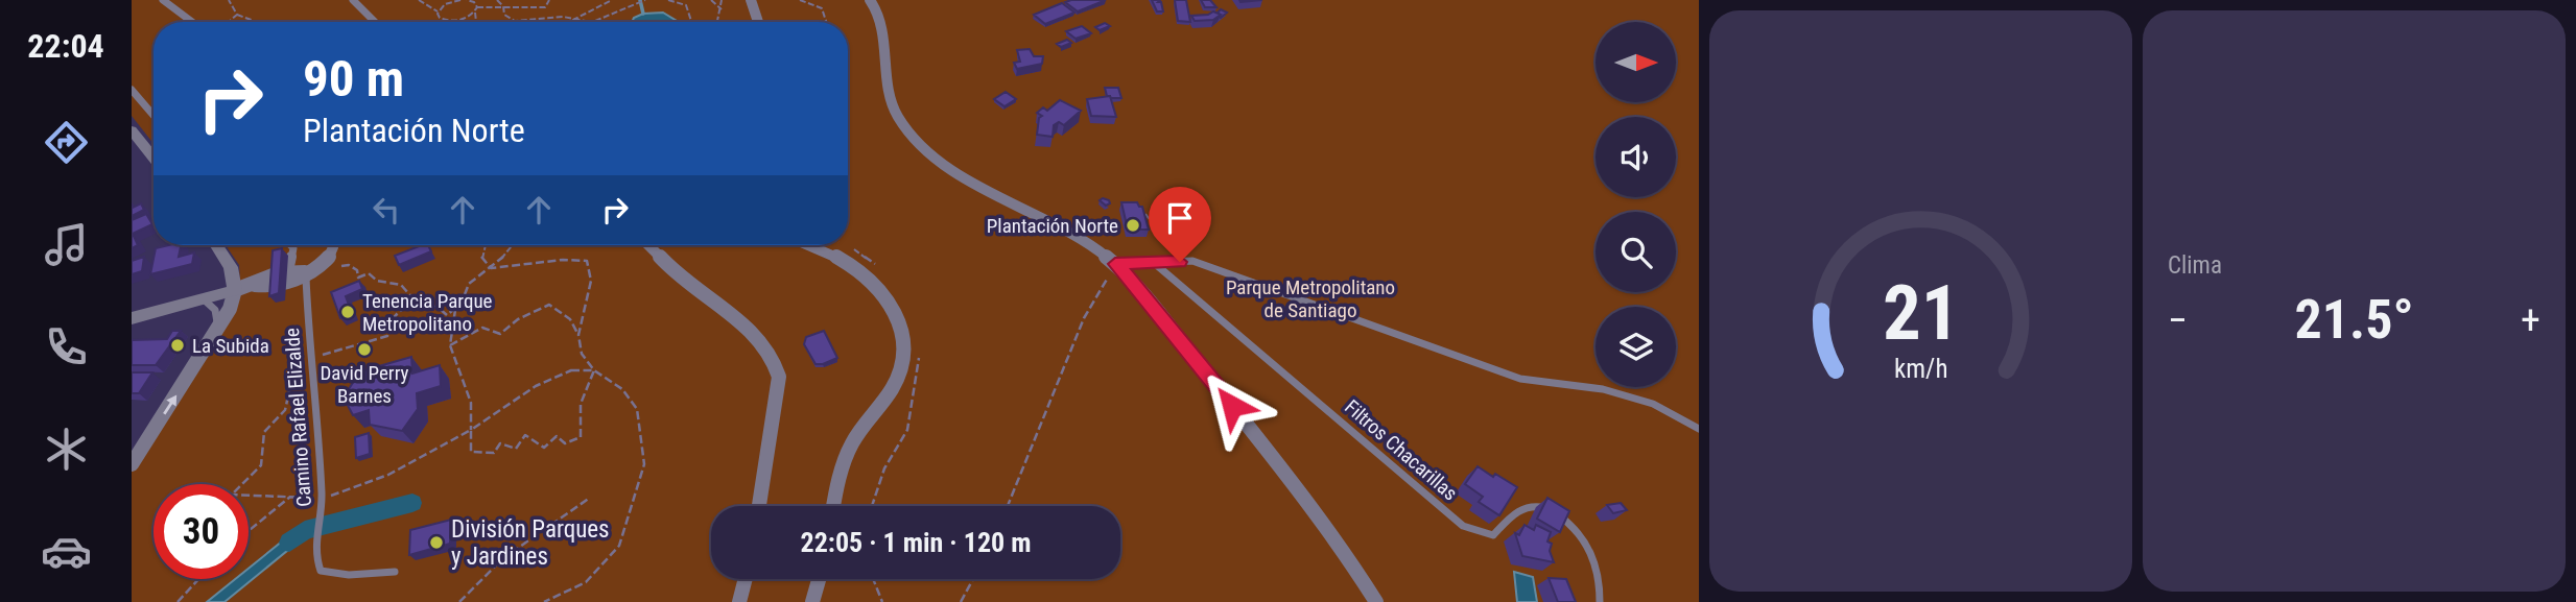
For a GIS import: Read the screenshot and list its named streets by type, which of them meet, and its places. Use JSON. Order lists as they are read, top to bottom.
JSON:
{
  "streets": {
    "lane": ["Camino Rafael Elizalde", "Filtros Chacarillas"]
  },
  "parks": ["Parque Metropolitano de Santiago"],
  "places": [
    "Plantación Norte",
    "Tenencia Parque Metropolitano",
    "La Subida",
    "David Perry Barnes",
    "División Parques y Jardines"
  ],
  "north": "right",
  "page": {
    "tabs": "22:04",
    "tile": "Clima",
    "turn": ["90 m", "Plantación Norte"],
    "heat": ["−", "21.5°", "+"],
    "limit": "30",
    "trip": "22:05 · 1 min · 120 m",
    "gauge": ["21", "km/h"]
  }
}
